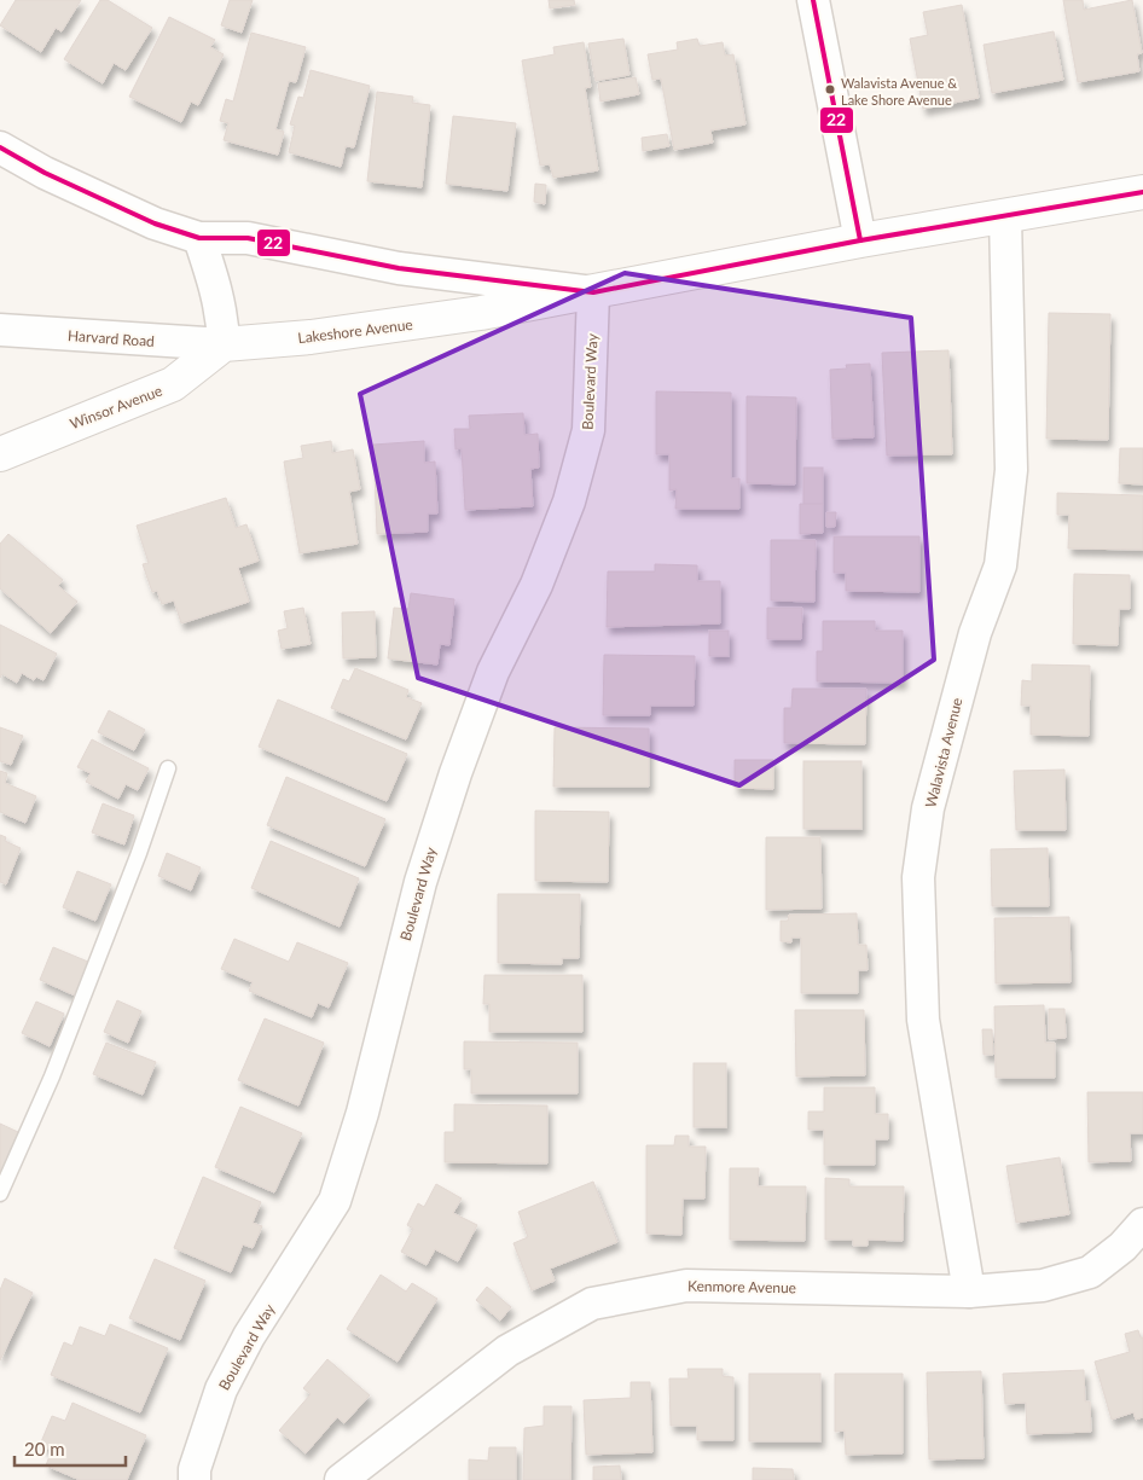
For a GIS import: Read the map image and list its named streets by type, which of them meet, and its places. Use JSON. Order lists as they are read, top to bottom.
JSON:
{
  "streets": {
    "street": [
      "Lakeshore Avenue",
      "Harvard Road",
      "Boulevard Way",
      "Winsor Avenue",
      "Walavista Avenue",
      "Kenmore Avenue"
    ]
  },
  "crossings": [
    ["Lakeshore Avenue", "Harvard Road"],
    ["Lakeshore Avenue", "Boulevard Way"],
    ["Lakeshore Avenue", "Winsor Avenue"],
    ["Lakeshore Avenue", "Walavista Avenue"],
    ["Harvard Road", "Winsor Avenue"],
    ["Walavista Avenue", "Kenmore Avenue"]
  ],
  "places": ["Walavista Avenue & Lake Shore Avenue"],
  "lines": ["transit line 22"],
  "scale_bar": "20 m"
}
